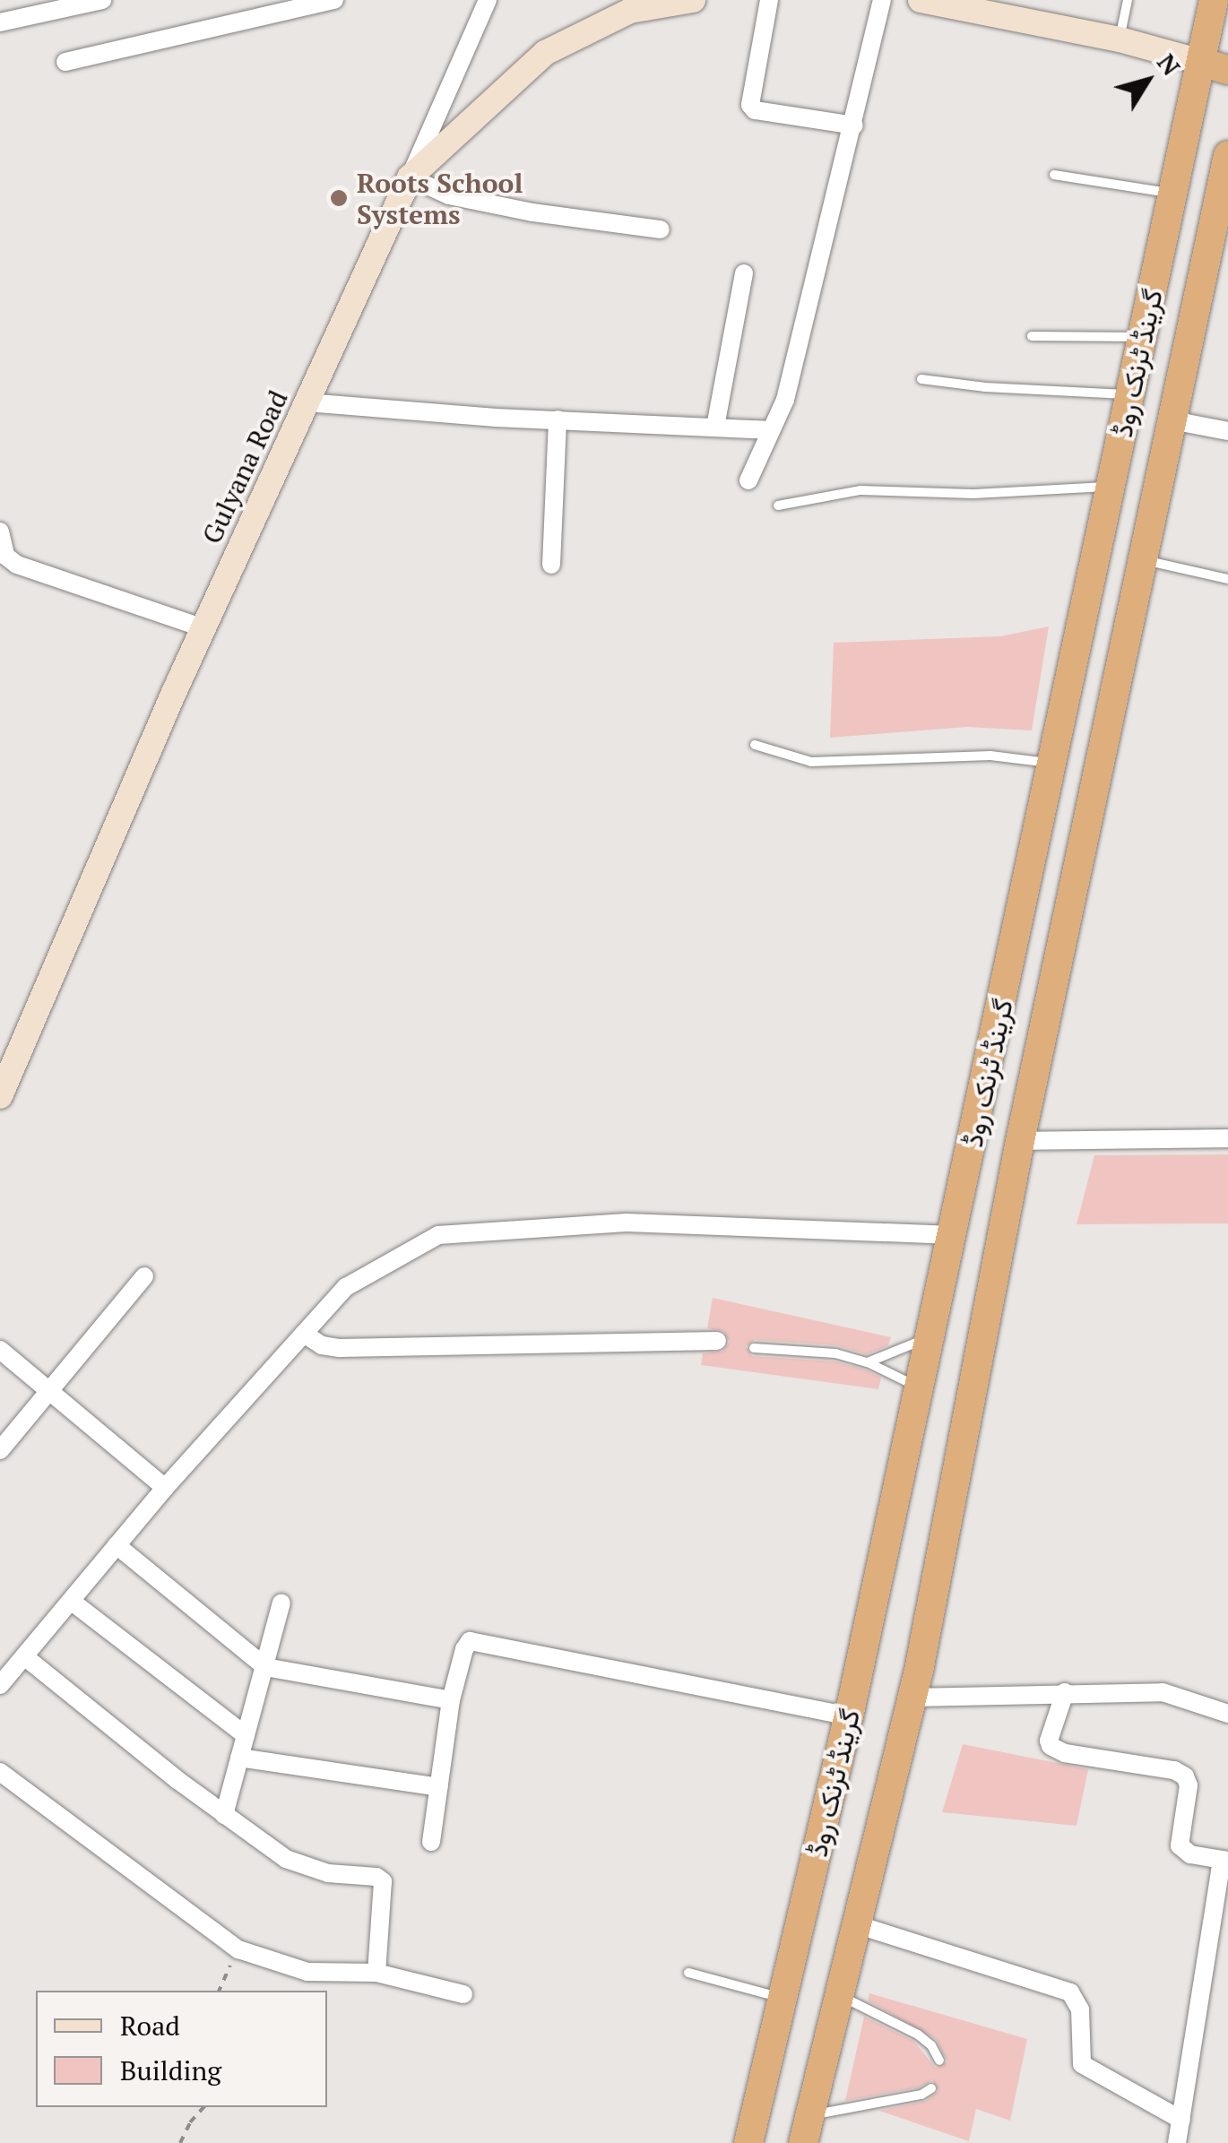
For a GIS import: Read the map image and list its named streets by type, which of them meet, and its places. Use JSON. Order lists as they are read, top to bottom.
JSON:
{
  "streets": {
    "highway": ["گرینڈ ٹرنک روڈ"],
    "main road": ["Gulyana Road"]
  },
  "places": ["Roots School Systems"],
  "legend": ["Road", "Building"],
  "north": "top right"
}
